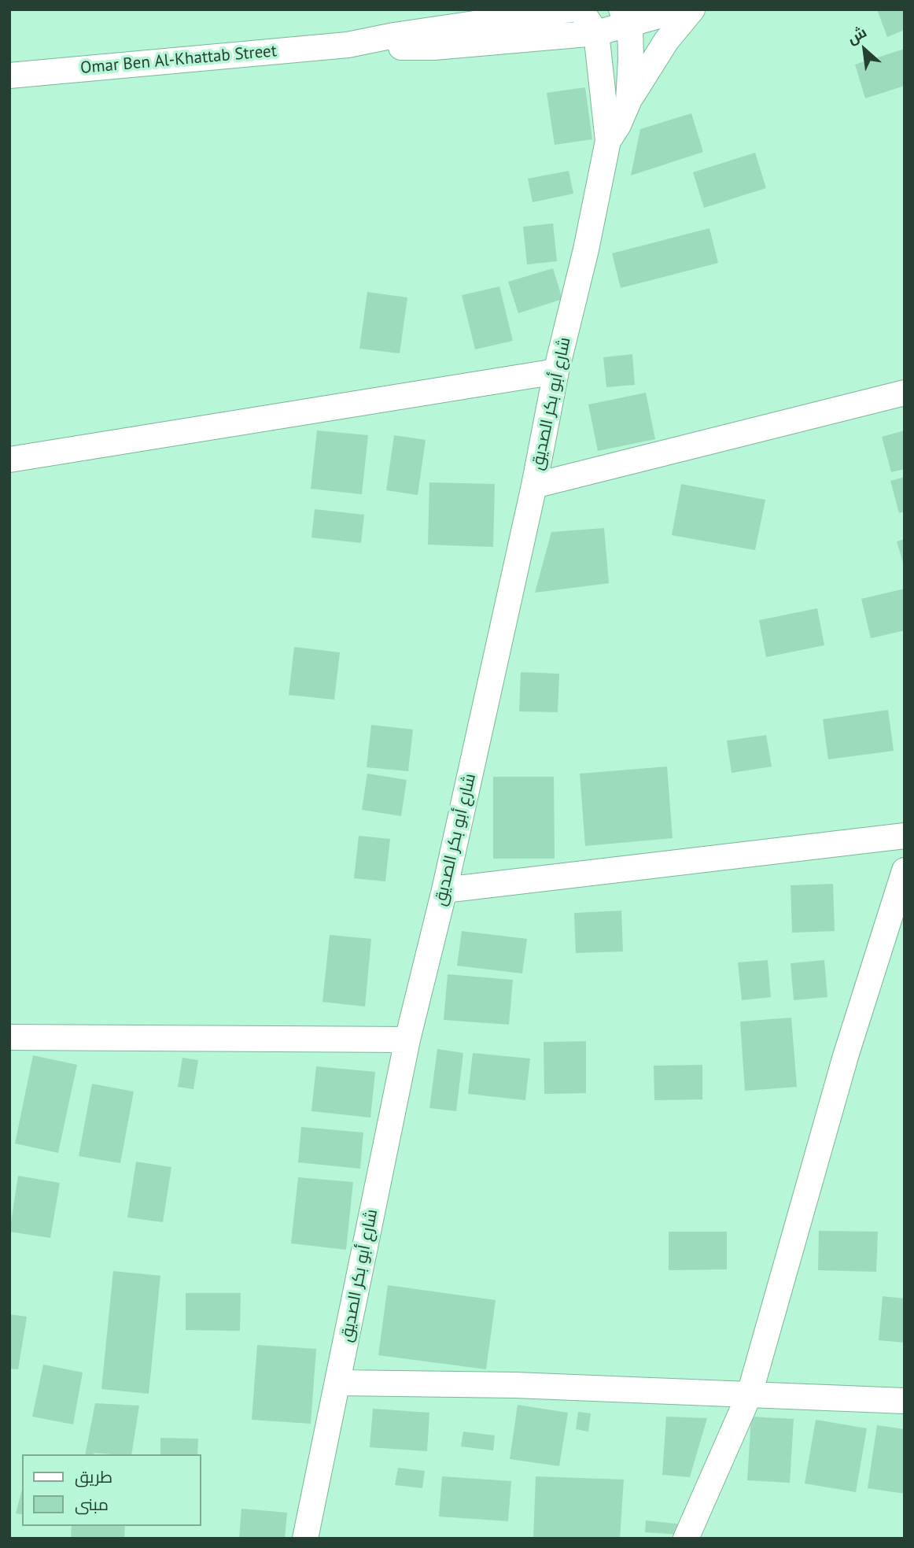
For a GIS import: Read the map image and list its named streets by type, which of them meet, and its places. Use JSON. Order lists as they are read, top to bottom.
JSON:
{
  "streets": {
    "street": ["Omar Ben Al-Khattab Street", "شارع أبو بكر الصديق"]
  },
  "legend": ["طريق", "مبنى"],
  "north": "top left"
}
